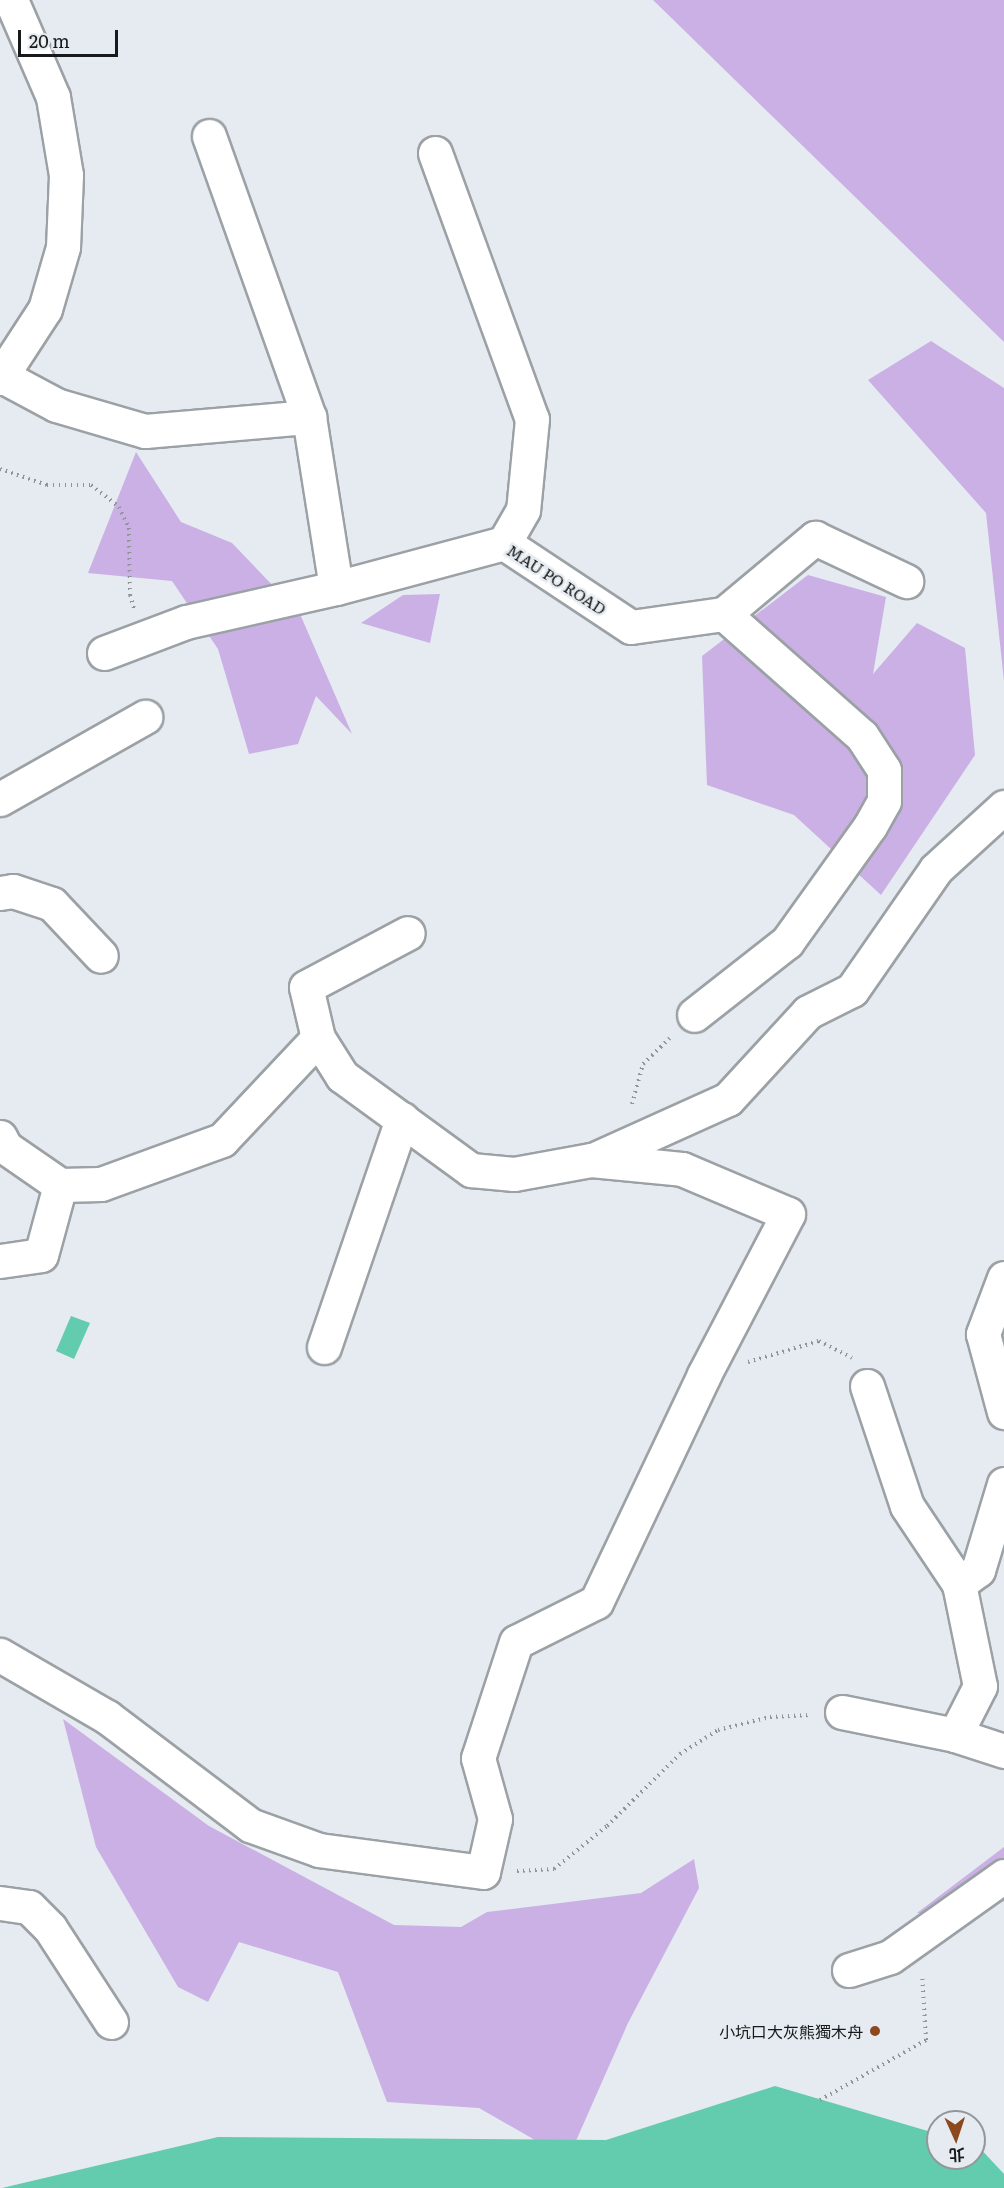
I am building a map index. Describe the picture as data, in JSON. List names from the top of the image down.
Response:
{
  "streets": {
    "street": ["MAU PO ROAD"]
  },
  "places": ["小坑口大灰熊獨木舟"],
  "scale_bar": "20 m",
  "north": "bottom"
}
